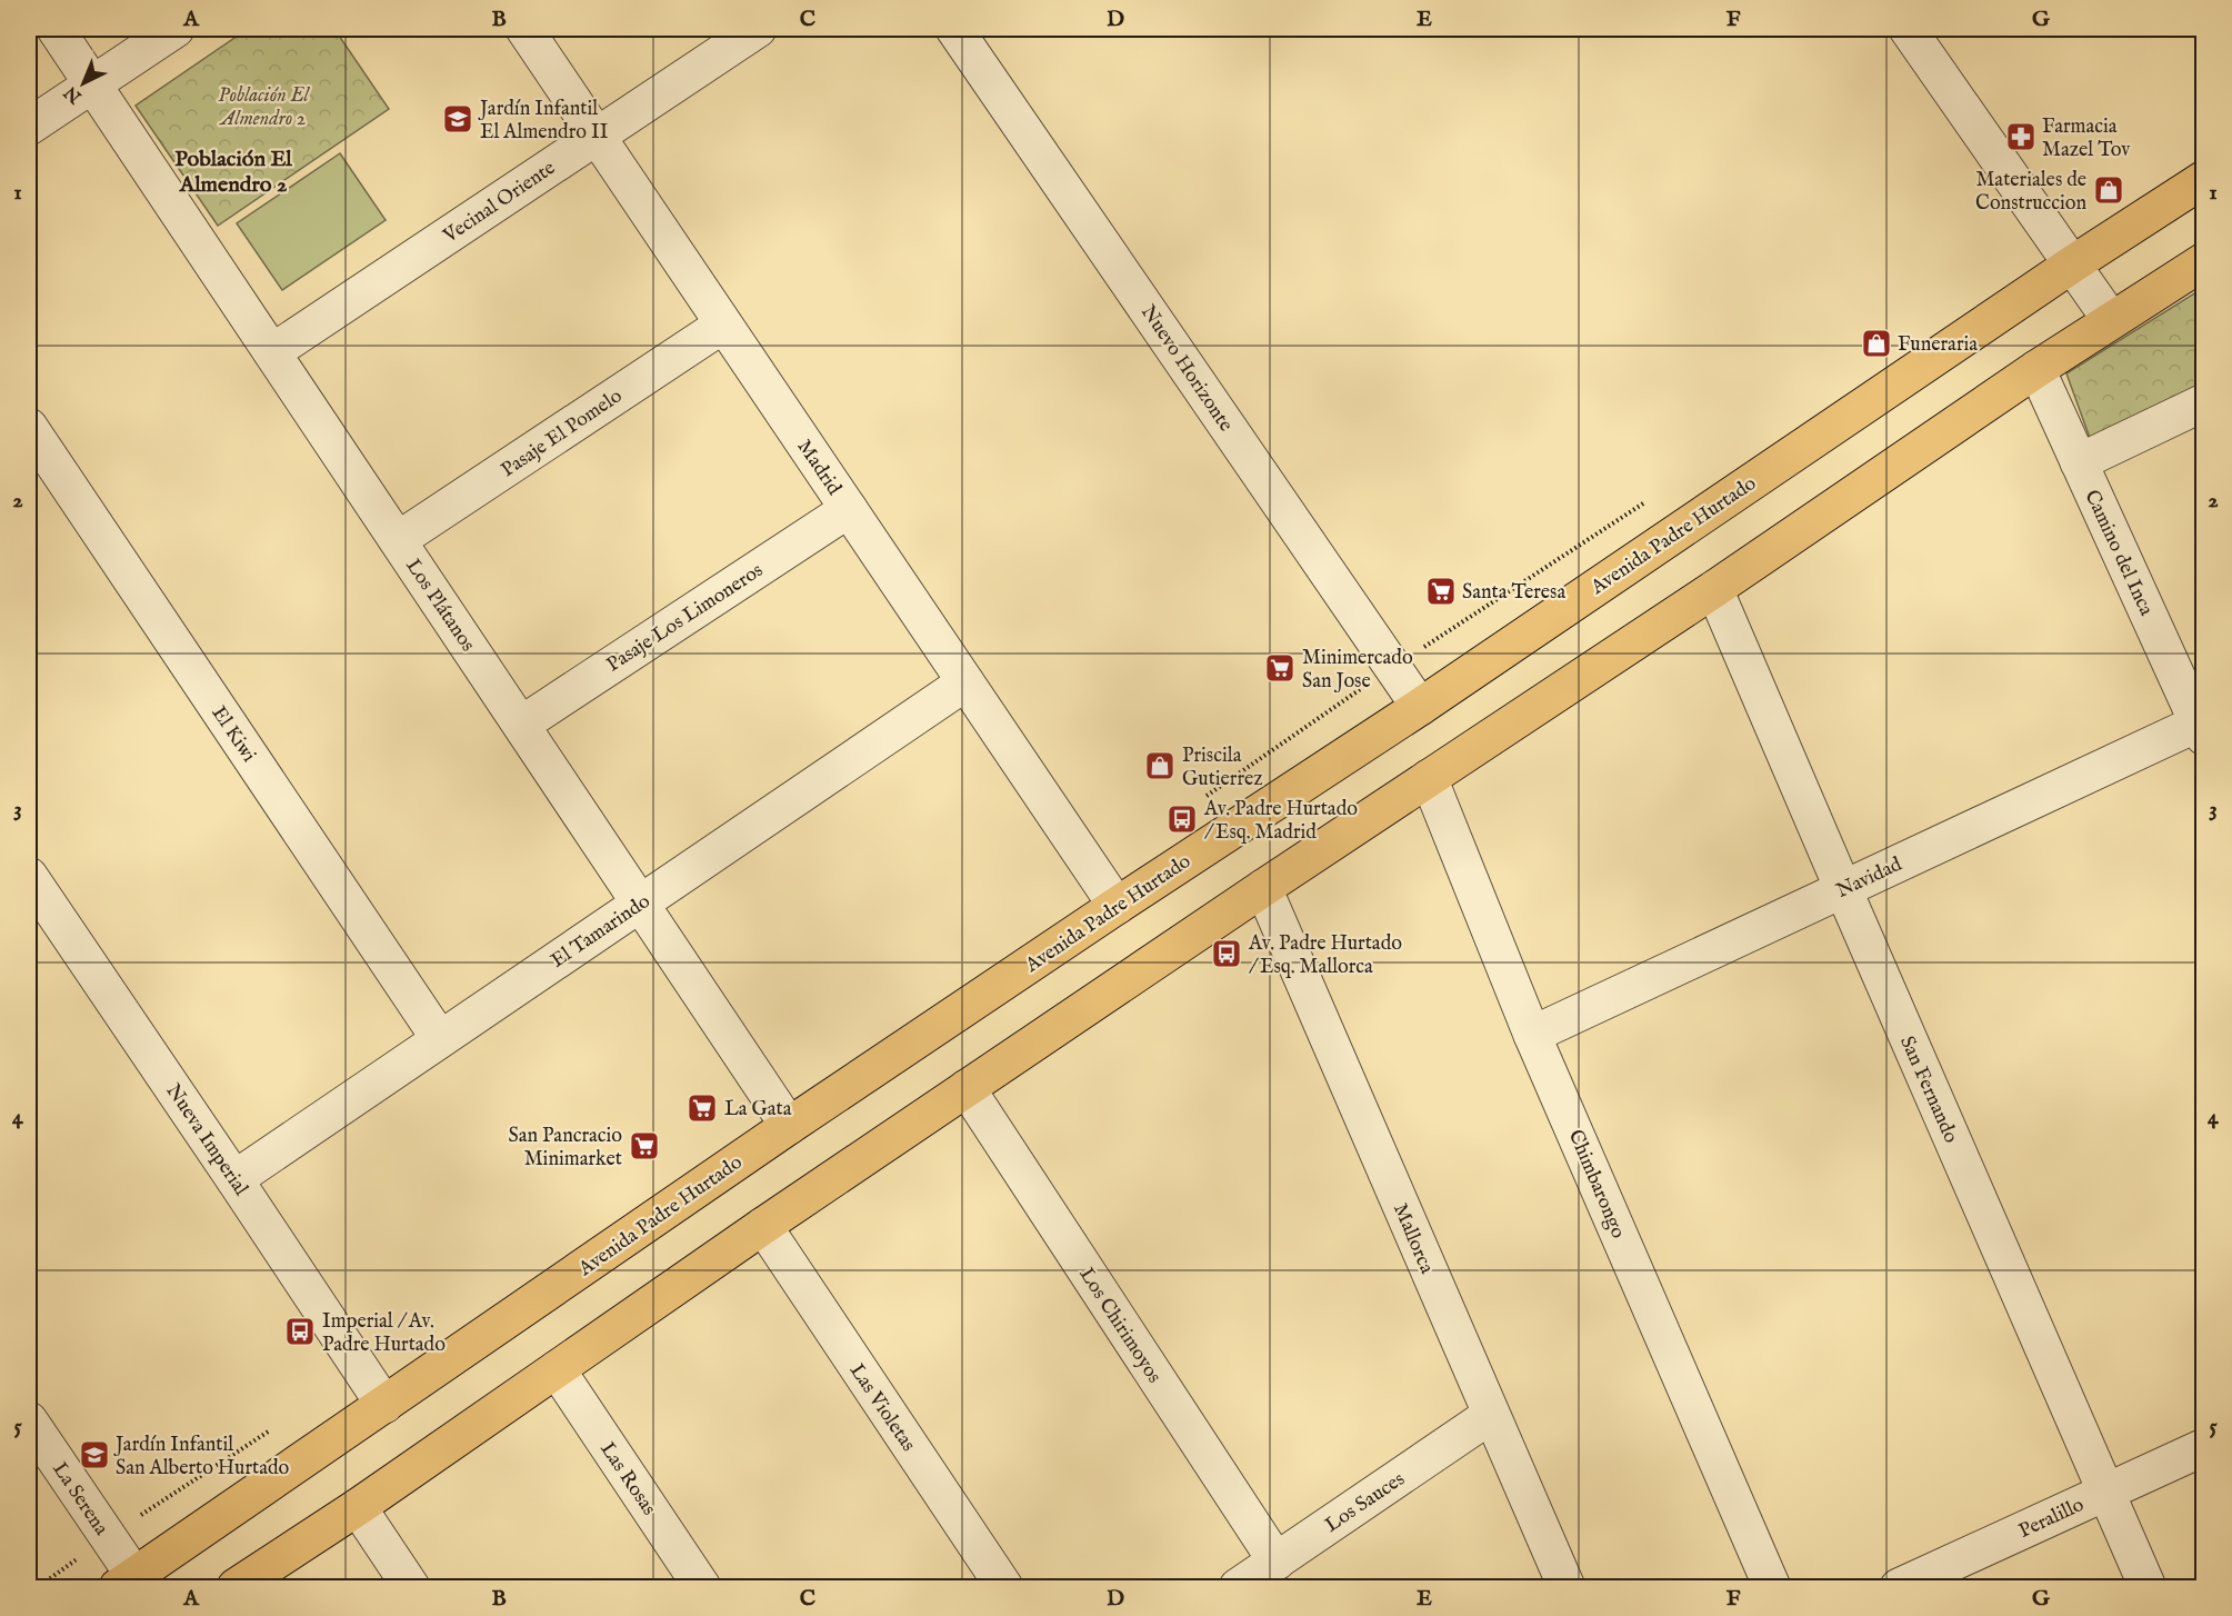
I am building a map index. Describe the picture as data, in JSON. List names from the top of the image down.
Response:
{
  "streets": {
    "main road": ["Avenida Padre Hurtado"],
    "street": [
      "Vecinal Oriente",
      "Nuevo Horizonte",
      "Pasaje El Pomelo",
      "Madrid",
      "Camino del Inca",
      "Los Plátanos",
      "Pasaje Los Limoneros",
      "El Kiwi",
      "Navidad",
      "El Tamarindo",
      "San Fernando",
      "Nueva Imperial",
      "Chimbarongo",
      "Mallorca",
      "Los Chirimoyos",
      "Las Violetas",
      "Las Rosas",
      "La Serena",
      "Los Sauces",
      "Peralillo"
    ]
  },
  "crossings": [
    ["Vecinal Oriente", "Madrid"],
    ["Vecinal Oriente", "Los Plátanos"],
    ["Nuevo Horizonte", "Avenida Padre Hurtado"],
    ["Pasaje El Pomelo", "Madrid"],
    ["Pasaje El Pomelo", "Los Plátanos"],
    ["Madrid", "Avenida Padre Hurtado"],
    ["Madrid", "Pasaje Los Limoneros"],
    ["Madrid", "El Tamarindo"],
    ["Avenida Padre Hurtado", "Los Plátanos"],
    ["Avenida Padre Hurtado", "Nueva Imperial"],
    ["Avenida Padre Hurtado", "La Serena"],
    ["Camino del Inca", "Navidad"],
    ["Los Plátanos", "Pasaje Los Limoneros"],
    ["Los Plátanos", "El Tamarindo"],
    ["El Kiwi", "El Tamarindo"],
    ["Navidad", "San Fernando"],
    ["Navidad", "Chimbarongo"],
    ["El Tamarindo", "Nueva Imperial"],
    ["San Fernando", "Peralillo"],
    ["Mallorca", "Los Sauces"],
    ["Los Chirimoyos", "Los Sauces"]
  ],
  "districts": ["Población El Almendro 2"],
  "parks": ["Población El Almendro 2"],
  "places": {
    "school or university": ["Jardín Infantil El Almendro II", "Jardín Infantil San Alberto Hurtado"],
    "pharmacy": ["Farmacia Mazel Tov"],
    "shop": ["Materiales de Construccion", "Funeraria", "Priscila Gutierrez"],
    "supermarket": [
      "Santa Teresa",
      "Minimercado San Jose",
      "La Gata",
      "San Pancracio Minimarket"
    ],
    "bus stop": ["Av. Padre Hurtado / Esq. Madrid", "Av. Padre Hurtado / Esq. Mallorca", "Imperial / Av. Padre Hurtado"]
  },
  "north": "bottom left",
  "grid": {
    "columns": [
      "A",
      "B",
      "C",
      "D",
      "E",
      "F",
      "G"
    ],
    "rows": [
      "1",
      "2",
      "3",
      "4",
      "5"
    ]
  }
}
